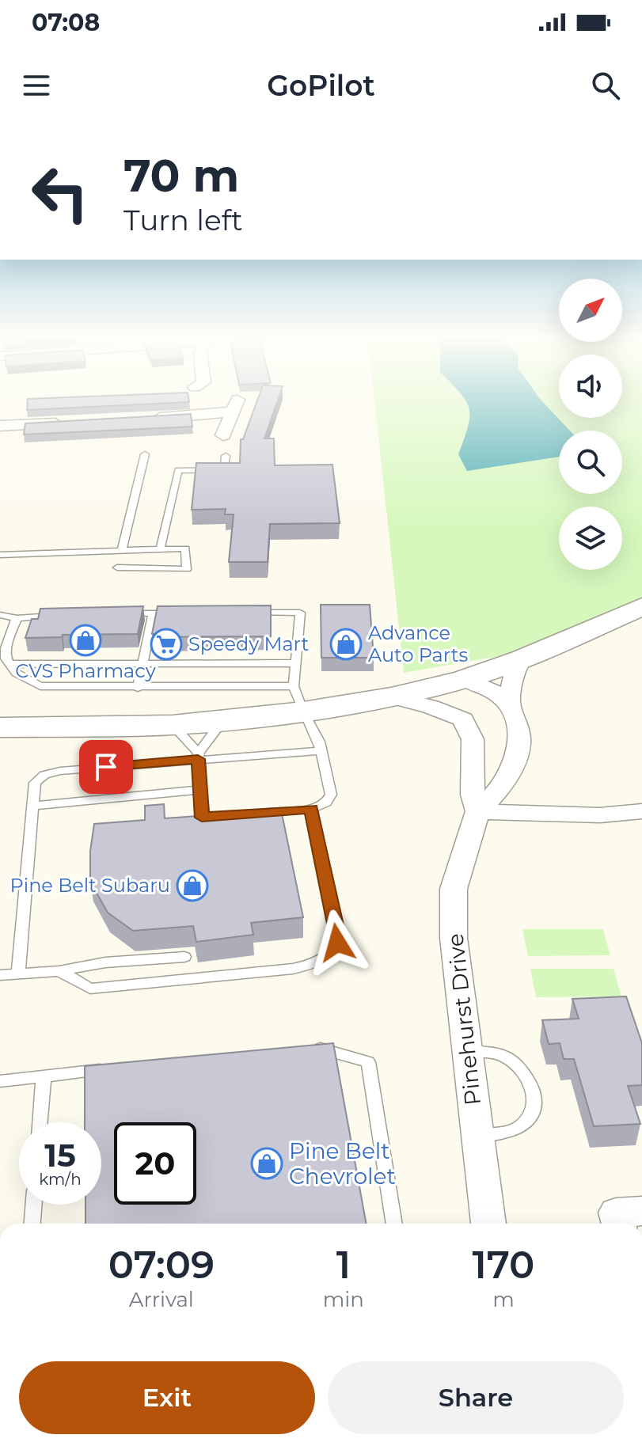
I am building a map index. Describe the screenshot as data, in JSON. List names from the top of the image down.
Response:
{
  "streets": {
    "street": ["Pinehurst Drive"]
  },
  "places": {
    "shop": [
      "CVS Pharmacy",
      "Advance Auto Parts",
      "Pine Belt Subaru",
      "Pine Belt Chevrolet"
    ],
    "supermarket": ["Speedy Mart"]
  },
  "north": "top right",
  "page": {
    "status": "07:08",
    "header": "GoPilot",
    "turn": ["70 m", "Turn left"],
    "speed": "15 km/h",
    "limit": "20",
    "eta": [
      "07:09",
      "Arrival",
      "1",
      "min",
      "170",
      "m"
    ],
    "buttons": ["Exit", "Share"]
  }
}
